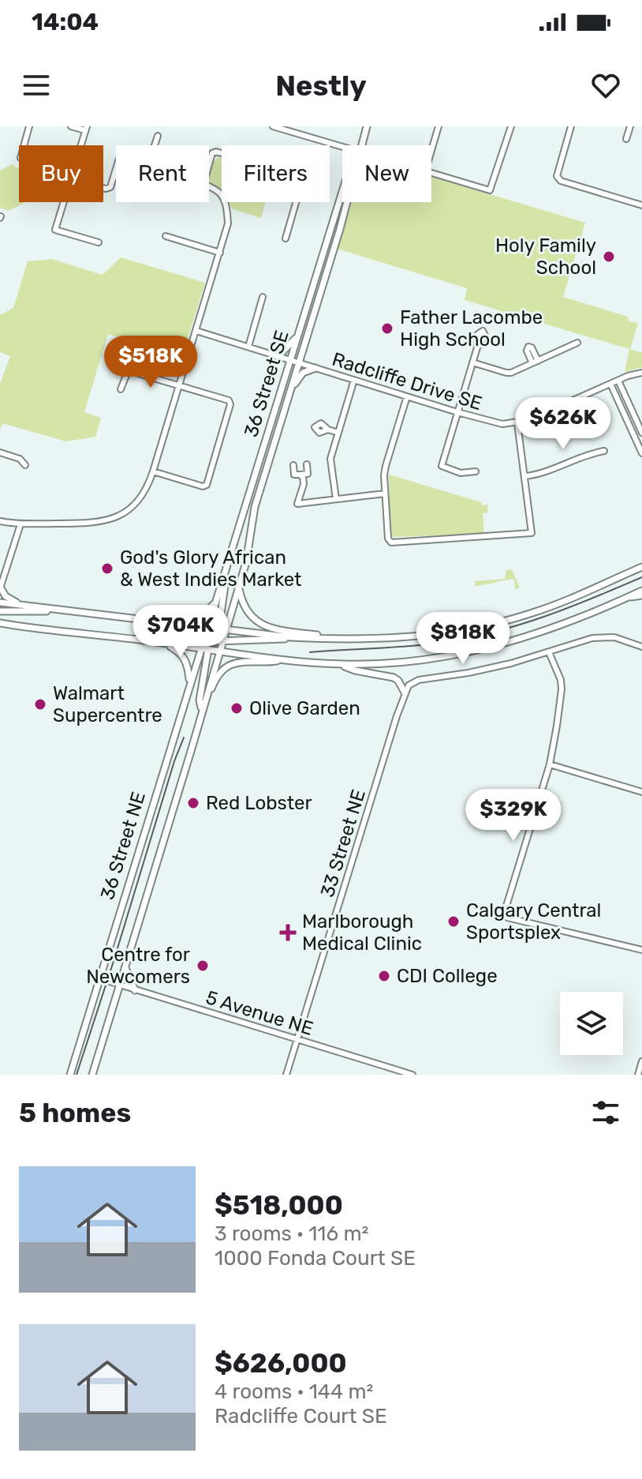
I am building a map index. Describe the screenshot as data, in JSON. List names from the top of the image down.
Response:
{
  "streets": {
    "main road": ["36 Street SE", "36 Street NE"],
    "street": ["Radcliffe Drive SE", "33 Street NE", "5 Avenue NE"]
  },
  "crossings": [
    ["Radcliffe Drive SE", "36 Street SE"],
    ["36 Street SE", "36 Street NE"],
    ["33 Street NE", "5 Avenue NE"],
    ["36 Street NE", "5 Avenue NE"]
  ],
  "places": {
    "other": [
      "Holy Family School",
      "Father Lacombe High School",
      "God's Glory African & West Indies Market",
      "Walmart Supercentre",
      "Olive Garden",
      "Red Lobster",
      "Calgary Central Sportsplex",
      "Centre for Newcomers",
      "CDI College"
    ],
    "health": ["Marlborough Medical Clinic"]
  },
  "page": {
    "status": "14:04",
    "header": "Nestly",
    "chip": [
      "Buy",
      "Rent",
      "Filters",
      "New"
    ],
    "price": [
      "$518K",
      "$626K",
      "$704K",
      "$818K",
      "$329K"
    ],
    "heading": "5 homes",
    "list": [
      {
        "name": "$518,000",
        "note": "3 rooms · 116 m² · 1000 Fonda Court SE"
      },
      {
        "name": "$626,000",
        "note": "4 rooms · 144 m² · Radcliffe Court SE"
      }
    ]
  }
}
